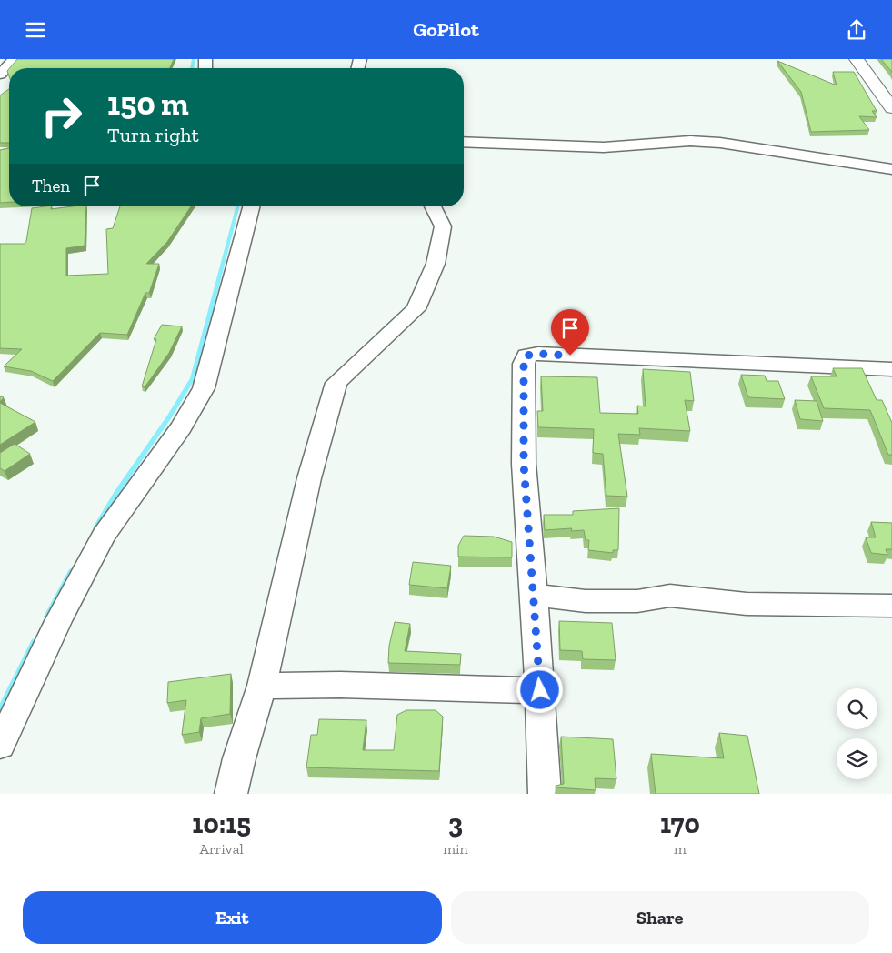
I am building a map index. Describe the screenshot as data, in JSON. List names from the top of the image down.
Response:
{
  "page": {
    "header": "GoPilot",
    "turn": ["150 m", "Turn right"],
    "then": "Then",
    "eta": [
      "10:15",
      "Arrival",
      "3",
      "min",
      "170",
      "m"
    ],
    "buttons": ["Exit", "Share"]
  }
}
